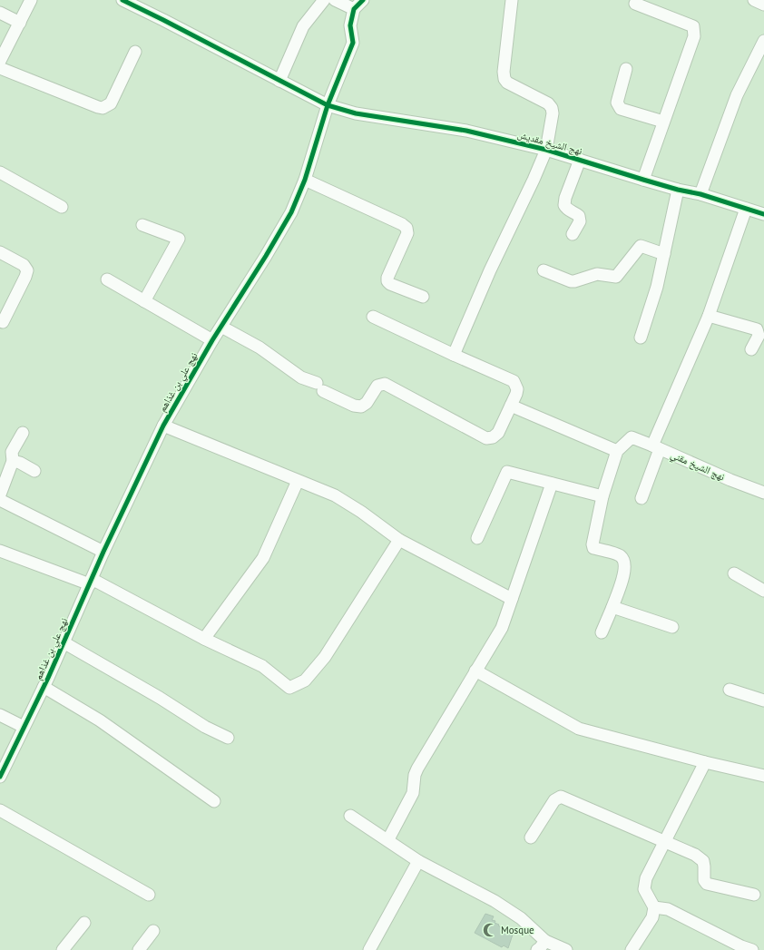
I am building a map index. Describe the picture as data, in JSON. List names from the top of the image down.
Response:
{
  "streets": {
    "street": ["نهج الشيخ مقديش", "نهج علي بن غذاهم", "نهج الشيخ مقني"]
  },
  "crossings": [
    ["نهج الشيخ مقديش", "نهج علي بن غذاهم"]
  ],
  "places": {
    "mosque": ["Mosque"]
  }
}
